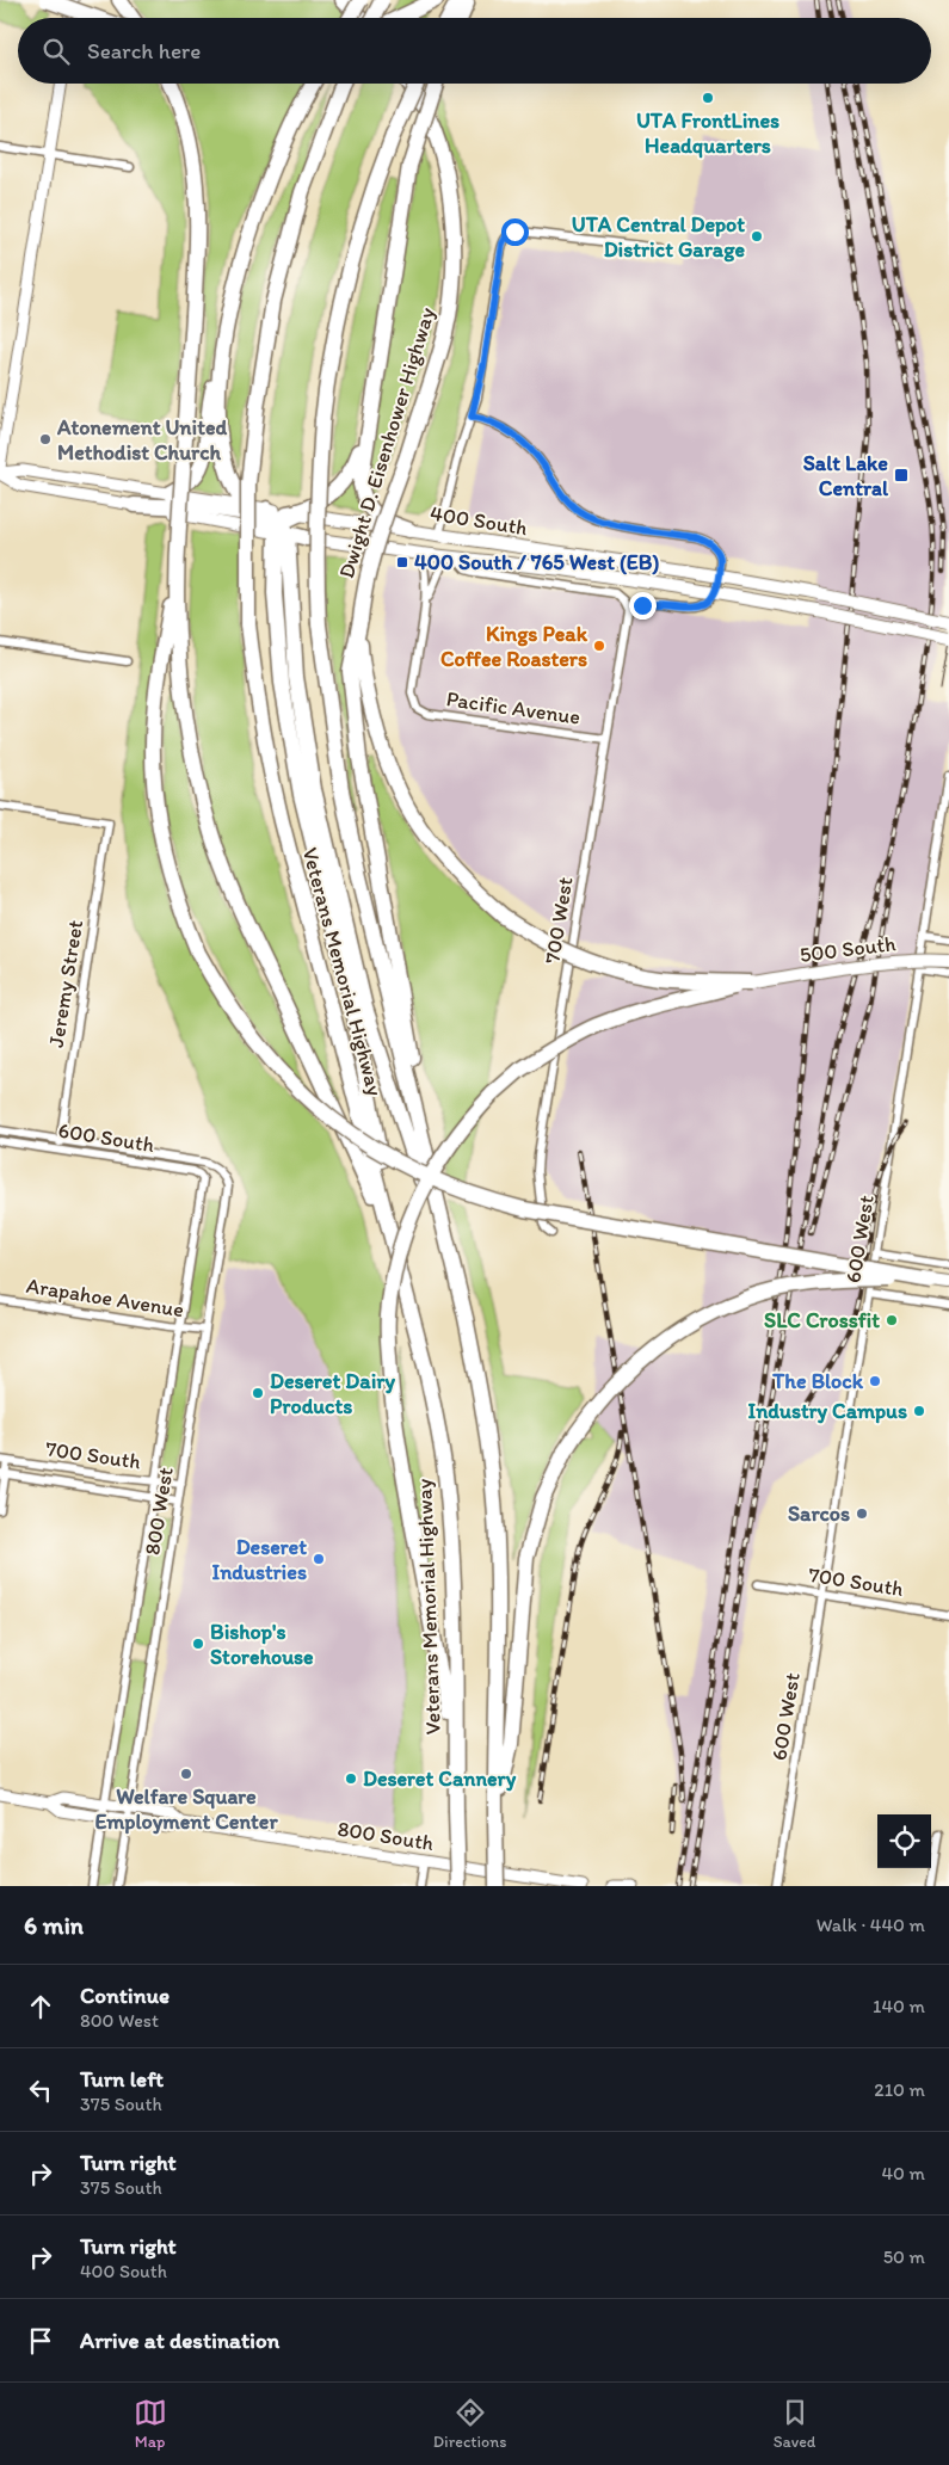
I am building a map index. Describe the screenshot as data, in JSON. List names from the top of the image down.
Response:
{
  "streets": {
    "highway": ["Dwight D. Eisenhower Highway", "Veterans Memorial Highway"],
    "main road": ["400 South", "500 South", "800 South"],
    "street": [
      "Pacific Avenue",
      "700 West",
      "Jeremy Street",
      "600 South",
      "600 West",
      "Arapahoe Avenue",
      "700 South",
      "800 West"
    ]
  },
  "crossings": [
    ["400 South", "700 West"],
    ["Pacific Avenue", "700 West"],
    ["500 South", "600 West"],
    ["Jeremy Street", "600 South"],
    ["600 South", "800 West"],
    ["600 West", "700 South"],
    ["Arapahoe Avenue", "800 West"],
    ["700 South", "800 West"],
    ["800 West", "800 South"]
  ],
  "places": {
    "other": [
      "UTA FrontLines Headquarters",
      "UTA Central Depot District Garage",
      "Atonement United Methodist Church",
      "Kings Peak Coffee Roasters",
      "SLC Crossfit",
      "The Block",
      "Deseret Dairy Products",
      "Industry Campus",
      "Sarcos",
      "Deseret Industries",
      "Bishop's Storehouse",
      "Welfare Square Employment Center",
      "Deseret Cannery"
    ],
    "transit": ["Salt Lake Central", "400 South / 765 West (EB)"]
  },
  "page": {
    "search": "Search here",
    "heading": ["6 min", "Walk · 440 m"],
    "list": [
      ["Continue", "800 West", "140 m"],
      ["Turn left", "375 South", "210 m"],
      ["Turn right", "375 South", "40 m"],
      ["Turn right", "400 South", "50 m"],
      "Arrive at destination"
    ],
    "nav": ["Map", "Directions", "Saved"]
  }
}
